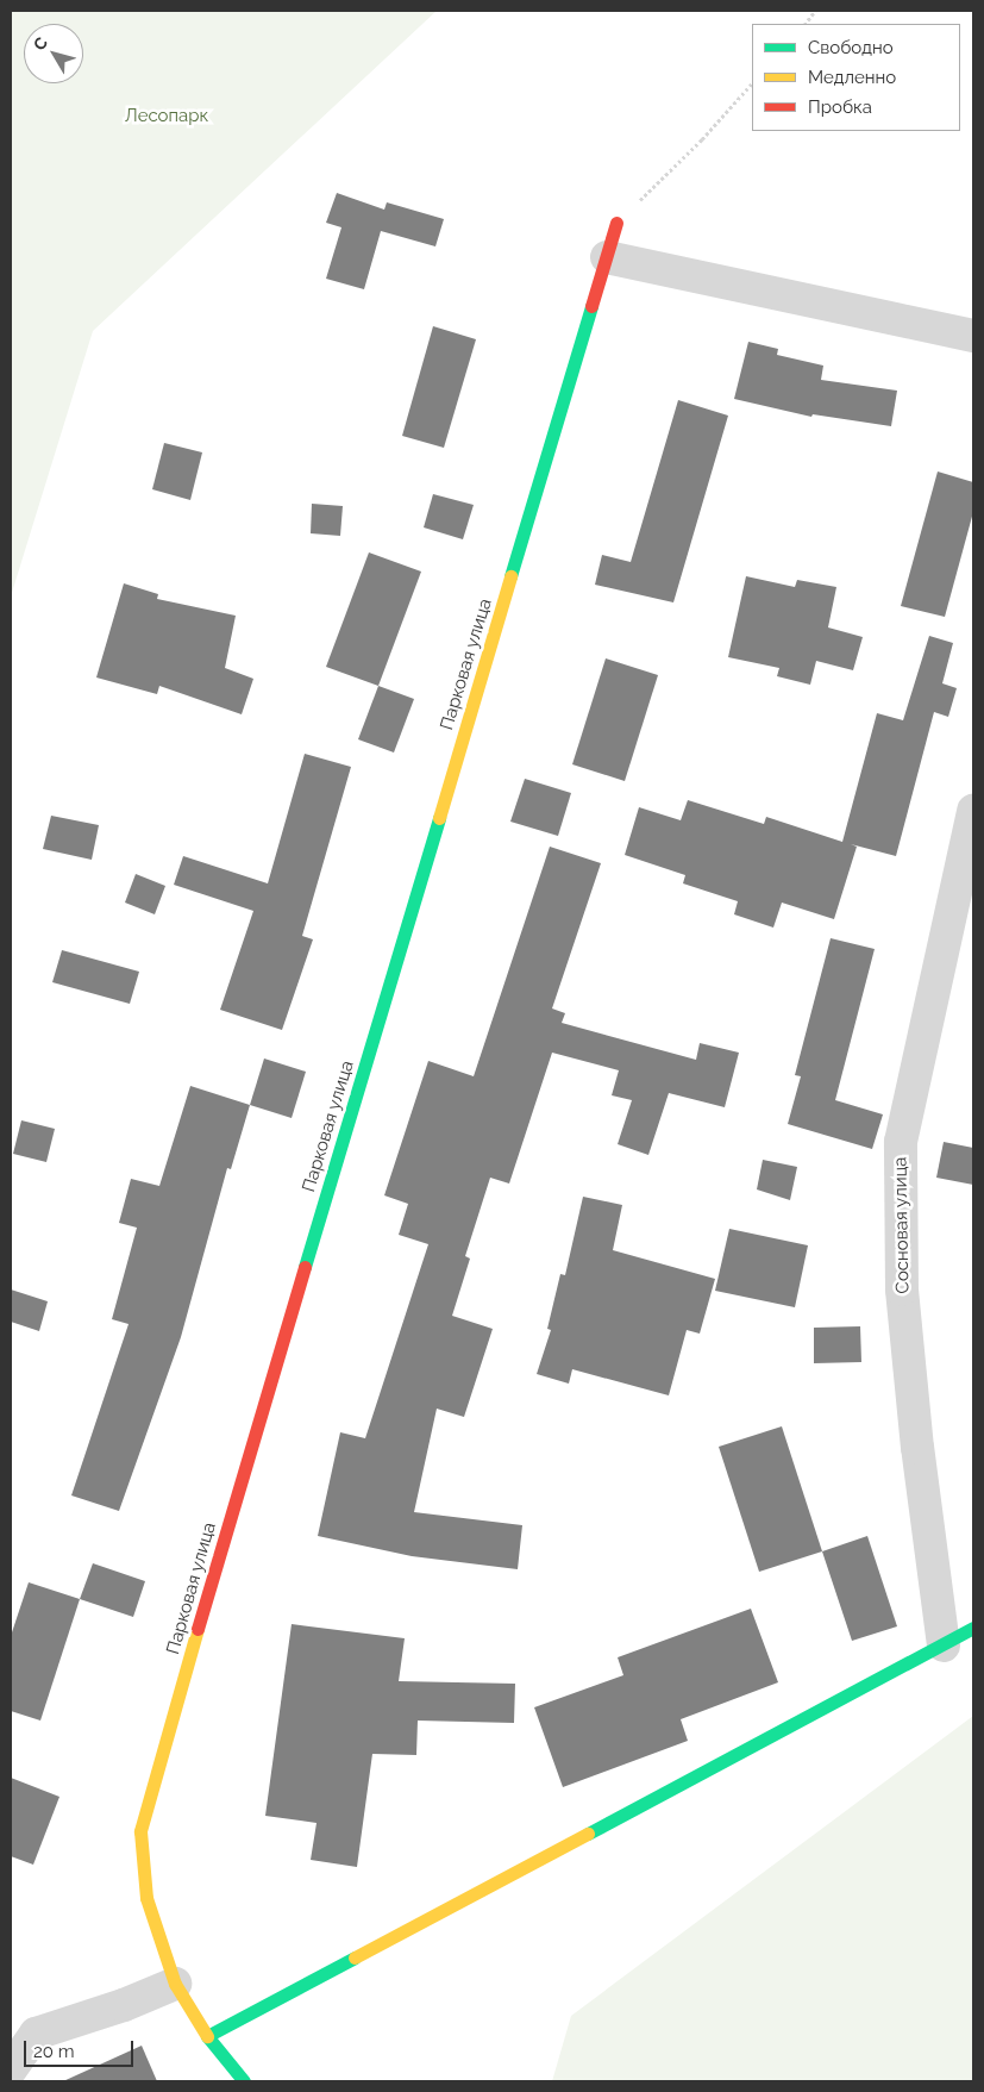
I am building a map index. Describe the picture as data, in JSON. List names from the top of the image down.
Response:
{
  "streets": {
    "street": ["Парковая улица", "Сосновая улица"]
  },
  "parks": ["Лесопарк"],
  "legend": ["Свободно", "Медленно", "Пробка"],
  "scale_bar": "20 m",
  "north": "top left"
}
